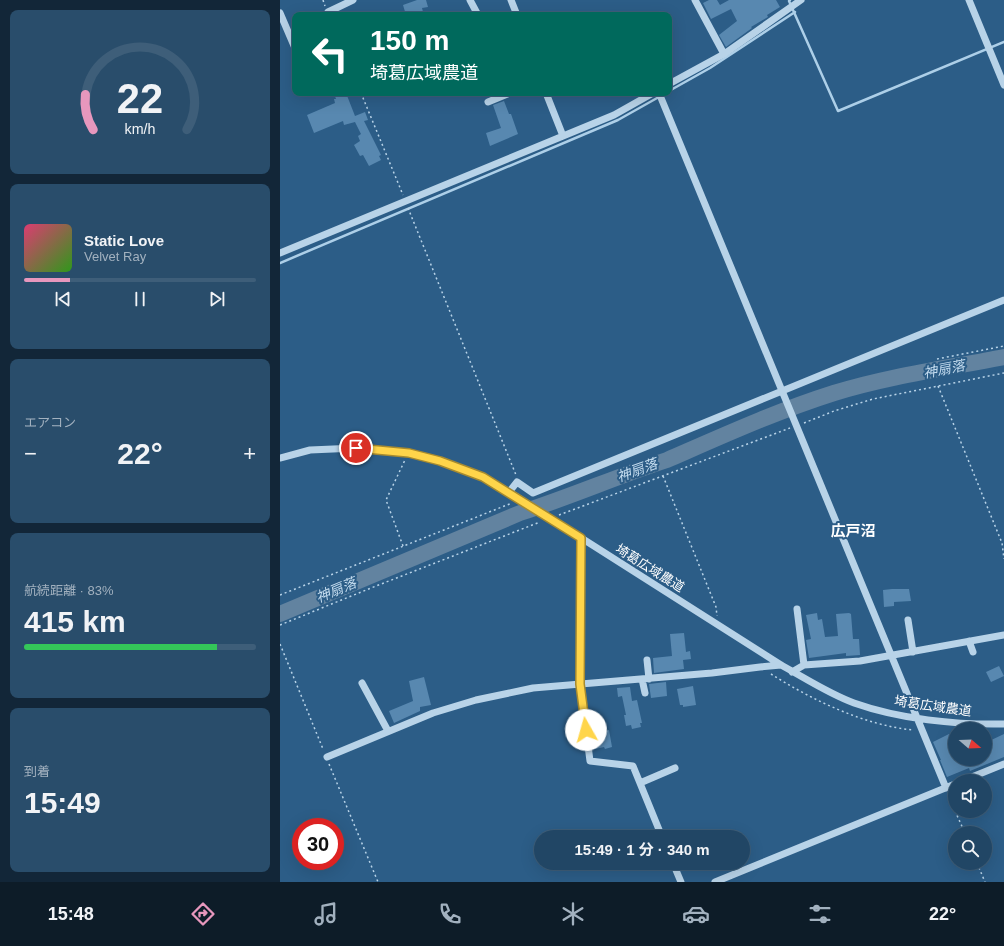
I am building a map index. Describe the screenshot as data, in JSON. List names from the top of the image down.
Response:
{
  "streets": {
    "street": ["埼葛広域農道"]
  },
  "districts": ["広戸沼"],
  "water": ["神扇落"],
  "north": "right",
  "page": {
    "turn": ["150 m", "埼葛広域農道"],
    "song": ["Static Love", "Velvet Ray"],
    "tile": [
      "エアコン",
      ["航続距離 · 83%", "415 km"],
      ["到着", "15:49"]
    ],
    "heat": ["−", "22°", "+"],
    "limit": "30",
    "trip": "15:49 · 1 分 · 340 m",
    "tabs": ["15:48", "22°"],
    "gauge": ["22", "km/h"]
  }
}
